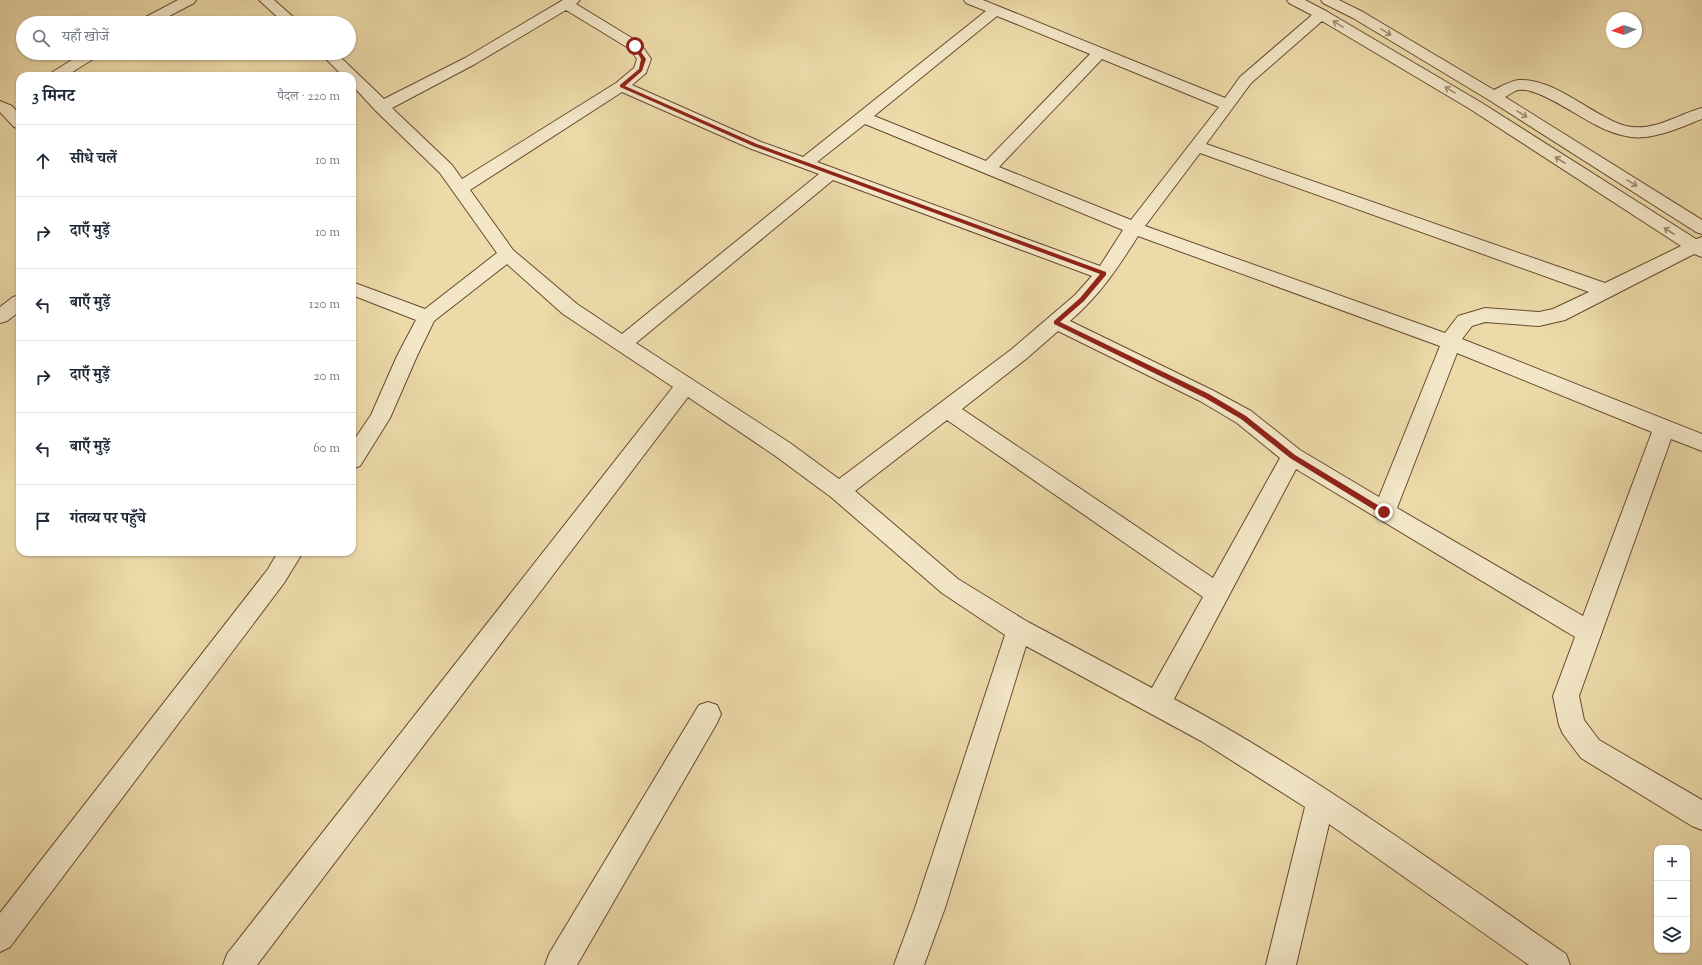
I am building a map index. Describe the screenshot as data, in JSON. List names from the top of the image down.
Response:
{
  "north": "left",
  "page": {
    "search": "यहाँ खोजें",
    "heading": ["3 मिनट", "पैदल · 220 m"],
    "list": [
      ["सीधे चलें", "10 m"],
      ["दाएँ मुड़ें", "10 m"],
      ["बाएँ मुड़ें", "120 m"],
      ["दाएँ मुड़ें", "20 m"],
      ["बाएँ मुड़ें", "60 m"],
      "गंतव्य पर पहुँचे"
    ],
    "map_buttons": ["+", "−"]
  }
}
